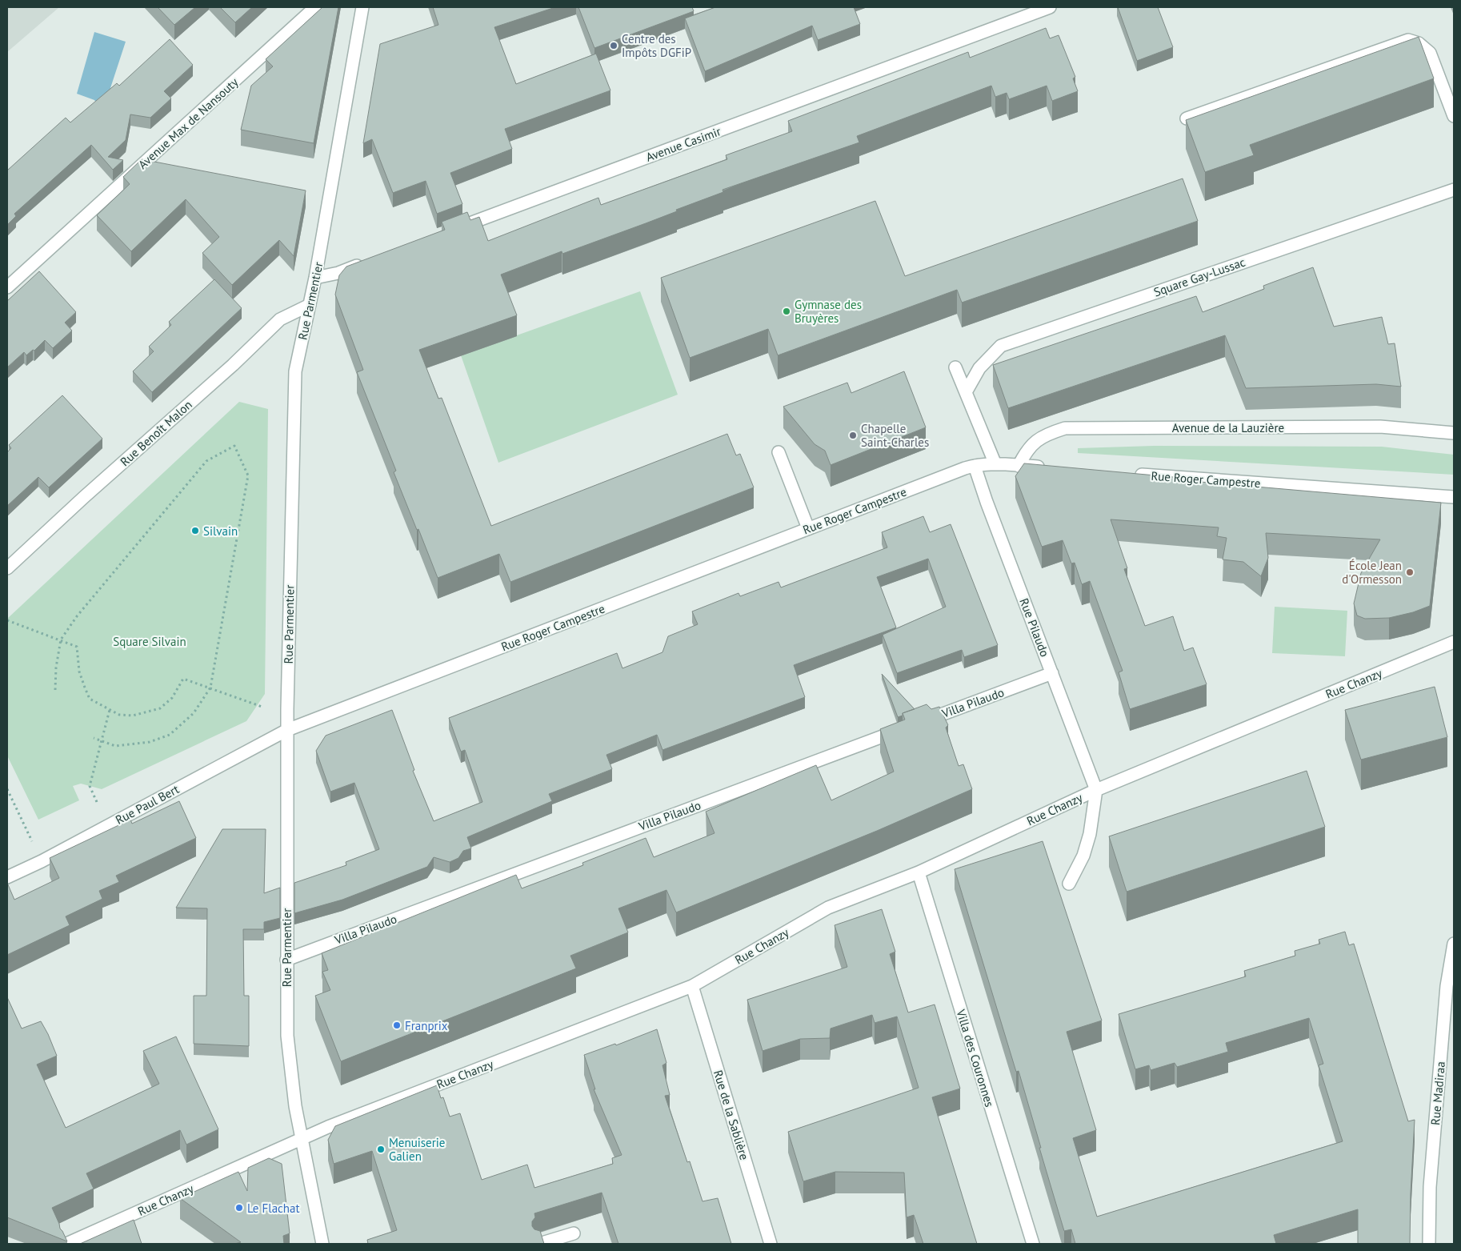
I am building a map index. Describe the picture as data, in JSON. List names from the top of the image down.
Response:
{
  "streets": {
    "street": [
      "Avenue Max de Nansouty",
      "Avenue Casimir",
      "Square Gay-Lussac",
      "Rue Parmentier",
      "Avenue de la Lauzière",
      "Rue Benoît Malon",
      "Rue Roger Campestre",
      "Rue Pilaudo",
      "Rue Chanzy",
      "Villa Pilaudo",
      "Rue Paul Bert",
      "Villa des Couronnes",
      "Rue Madiraa",
      "Rue de la Sablière"
    ]
  },
  "crossings": [
    ["Rue Parmentier", "Rue Benoît Malon"],
    ["Rue Parmentier", "Rue Roger Campestre"],
    ["Rue Parmentier", "Rue Chanzy"],
    ["Rue Parmentier", "Villa Pilaudo"],
    ["Rue Parmentier", "Rue Paul Bert"],
    ["Avenue de la Lauzière", "Rue Roger Campestre"],
    ["Rue Roger Campestre", "Rue Pilaudo"],
    ["Rue Roger Campestre", "Rue Paul Bert"],
    ["Rue Pilaudo", "Rue Chanzy"],
    ["Rue Pilaudo", "Villa Pilaudo"],
    ["Rue Chanzy", "Villa des Couronnes"],
    ["Rue Chanzy", "Rue de la Sablière"]
  ],
  "parks": ["Square Silvain"],
  "places": [
    "Centre des Impôts DGFiP",
    "Gymnase des Bruyères",
    "Chapelle Saint-Charles",
    "Silvain",
    "École Jean d'Ormesson",
    "Franprix",
    "Menuiserie Galien",
    "Le Flachat"
  ]
}
